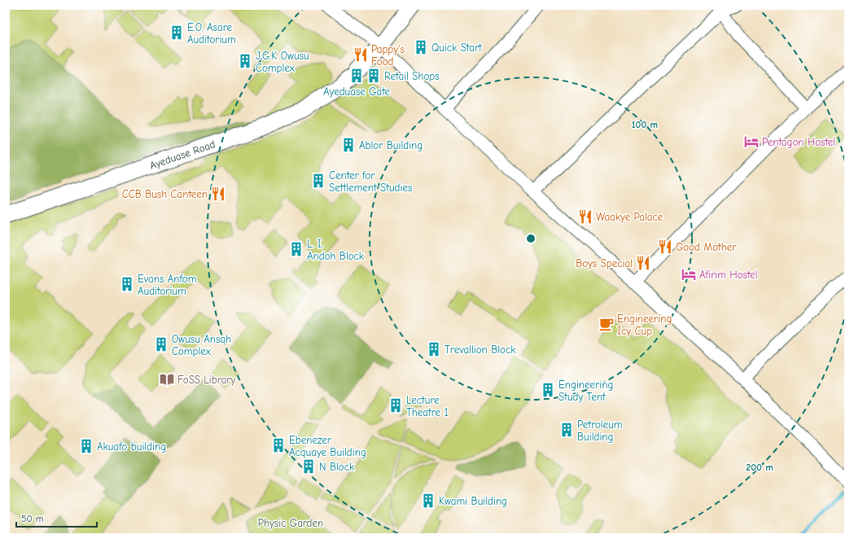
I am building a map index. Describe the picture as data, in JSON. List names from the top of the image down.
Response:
{
  "streets": {
    "street": ["Ayeduase Road"]
  },
  "parks": ["Physic Garden"],
  "places": {
    "building": [
      "E.O. Asare Auditorium",
      "Quick Start",
      "J.G.K Owusu Complex",
      "Ayeduase Gate",
      "Retail Shops",
      "Ablor Building",
      "Center for Settlement Studies",
      "L. I. Andoh Block",
      "Evans Anfom Auditorium",
      "Owusu Ansah Complex",
      "Trevallion Block",
      "Engineering Study Tent",
      "Lecture Theatre 1",
      "Petroleum Building",
      "Ebenezer Acquaye Building",
      "Akuafo building",
      "N Block",
      "Kwami Building"
    ],
    "restaurant": [
      "Pappy's Food",
      "CCB Bush Canteen",
      "Waakye Palace",
      "Good Mother",
      "Boys Special"
    ],
    "hotel": ["Pentagon Hostel", "Afirim Hostel"],
    "cafe": ["Engineering Icy Cup"],
    "library": ["FoSS Library"]
  },
  "scale_bar": "50 m",
  "rings": ["100 m", "200 m"]
}
